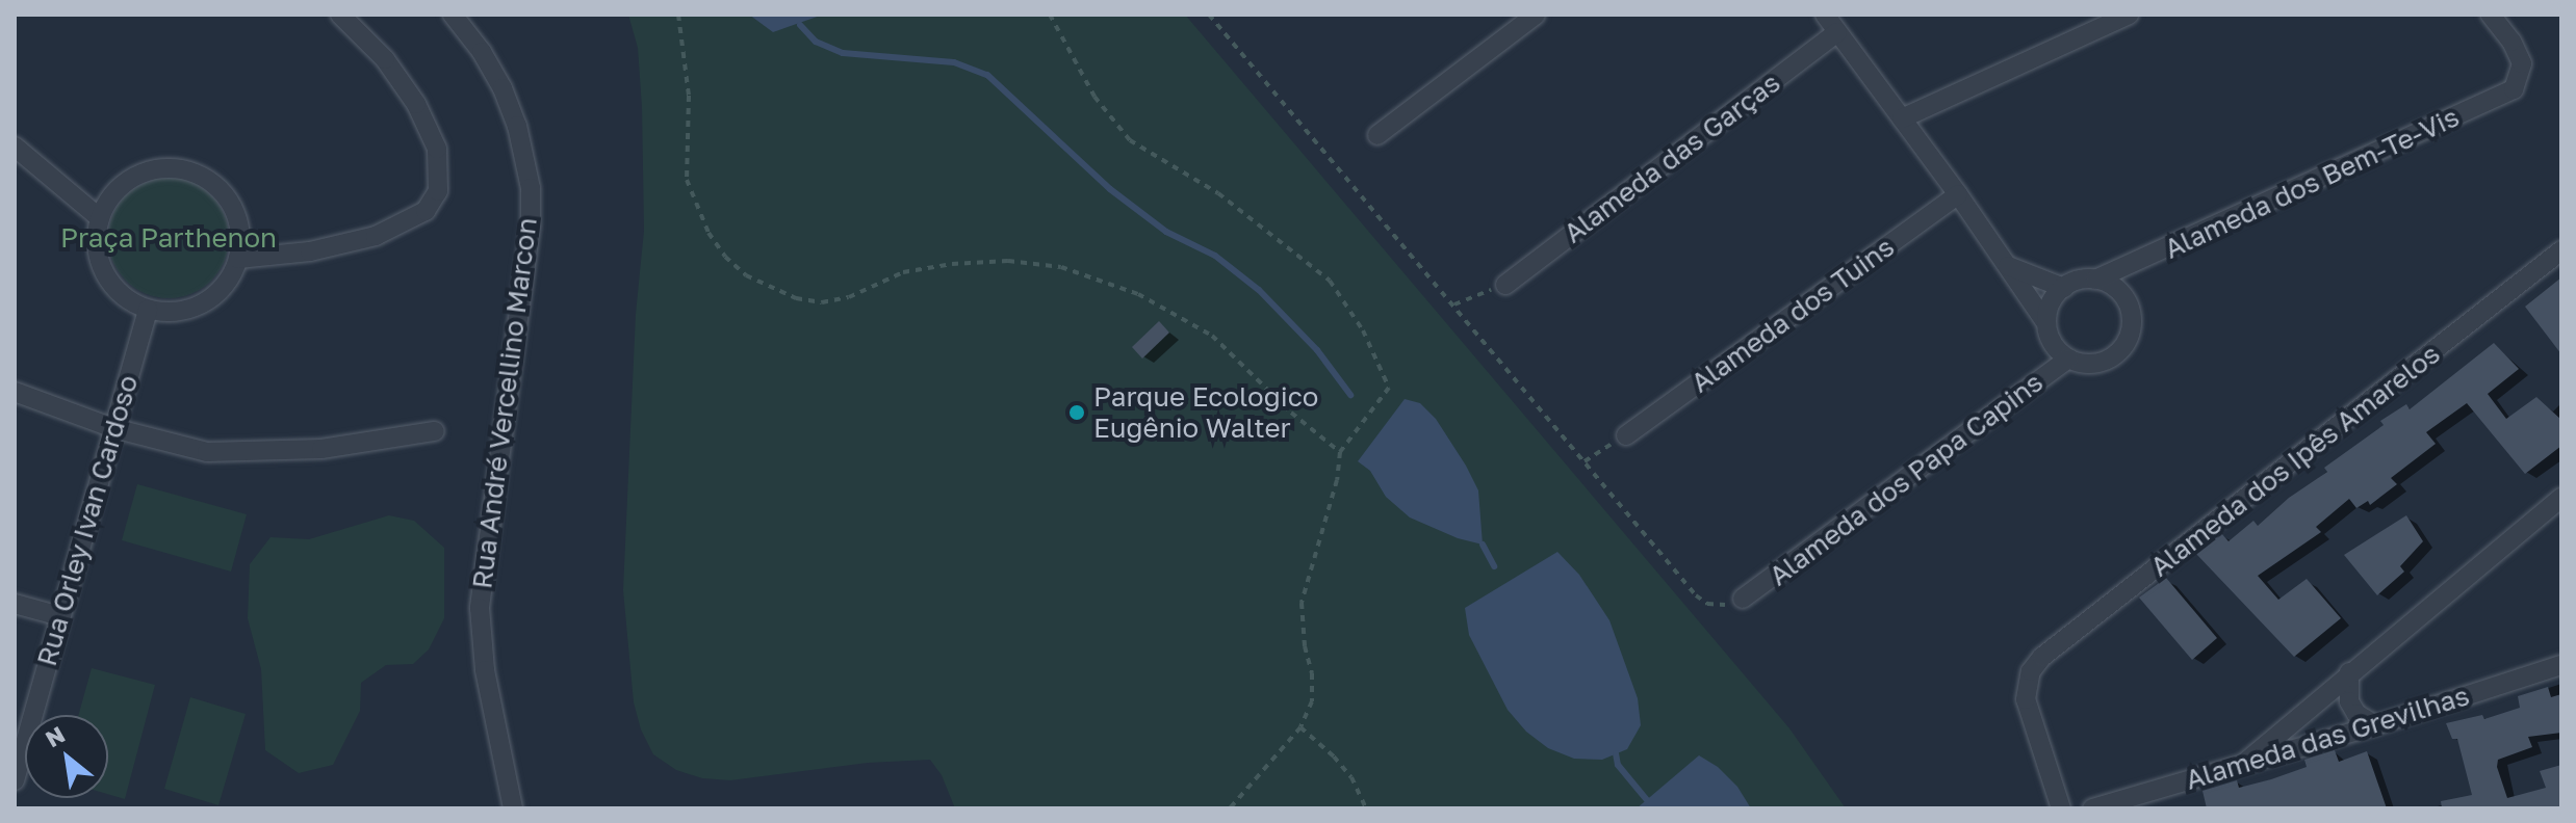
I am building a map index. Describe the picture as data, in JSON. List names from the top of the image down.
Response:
{
  "streets": {
    "street": [
      "Alameda das Garças",
      "Alameda dos Bem-Te-Vis",
      "Alameda dos Tuins",
      "Rua André Vercellino Marcon",
      "Alameda dos Ipês Amarelos",
      "Alameda dos Papa Capins",
      "Rua Orley Ivan Cardoso",
      "Alameda das Grevilhas"
    ]
  },
  "crossings": [
    ["Alameda dos Bem-Te-Vis", "Alameda dos Papa Capins"]
  ],
  "parks": ["Praça Parthenon"],
  "places": ["Parque Ecologico Eugênio Walter"],
  "north": "top left"
}
